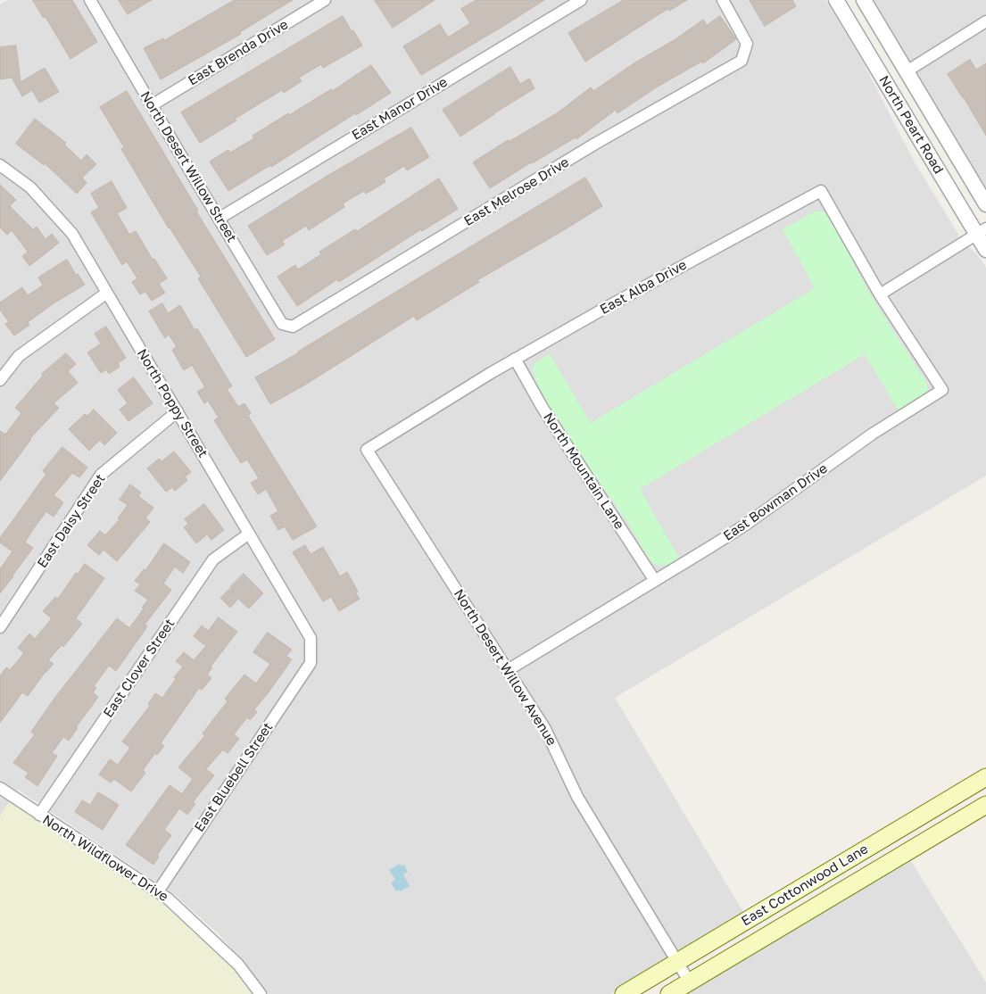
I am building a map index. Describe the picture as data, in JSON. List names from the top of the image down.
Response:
{
  "streets": {
    "main road": ["East Cottonwood Lane"],
    "street": [
      "East Brenda Drive",
      "East Manor Drive",
      "North Peart Road",
      "North Desert Willow Street",
      "East Melrose Drive",
      "East Alba Drive",
      "North Poppy Street",
      "North Mountain Lane",
      "East Bowman Drive",
      "East Daisy Street",
      "North Desert Willow Avenue",
      "East Clover Street",
      "East Bluebell Street",
      "North Wildflower Drive"
    ]
  },
  "crossings": [
    ["East Brenda Drive", "North Desert Willow Street"],
    ["East Manor Drive", "North Desert Willow Street"],
    ["North Desert Willow Street", "East Melrose Drive"],
    ["East Alba Drive", "North Mountain Lane"],
    ["East Alba Drive", "East Bowman Drive"],
    ["East Alba Drive", "North Desert Willow Avenue"],
    ["North Poppy Street", "East Daisy Street"],
    ["North Poppy Street", "East Clover Street"],
    ["North Poppy Street", "East Bluebell Street"],
    ["North Mountain Lane", "East Bowman Drive"],
    ["East Bowman Drive", "North Desert Willow Avenue"],
    ["North Desert Willow Avenue", "East Cottonwood Lane"],
    ["East Clover Street", "North Wildflower Drive"],
    ["East Bluebell Street", "North Wildflower Drive"]
  ]
}
